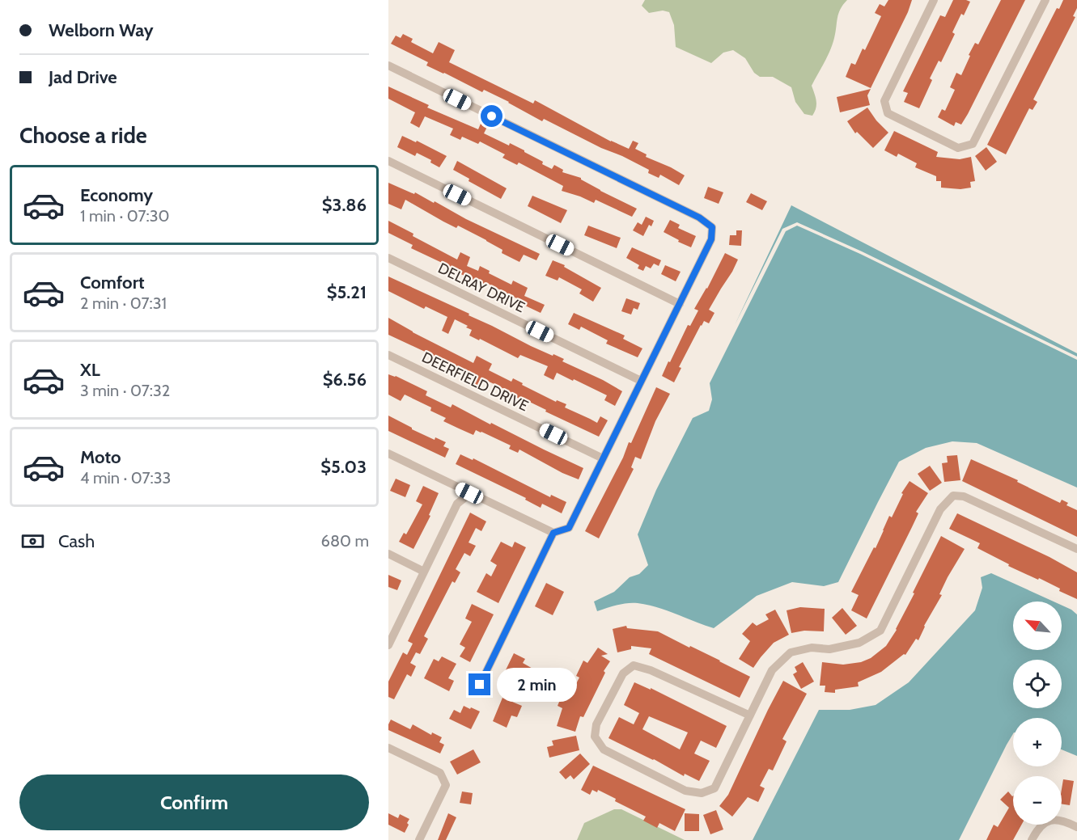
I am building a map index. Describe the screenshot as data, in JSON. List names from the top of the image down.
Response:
{
  "streets": {
    "street": ["DELRAY DRIVE", "DEERFIELD DRIVE"]
  },
  "north": "top left",
  "page": {
    "banner": ["Welborn Way", "Jad Drive"],
    "heading": "Choose a ride",
    "list": [
      {
        "name": "Economy",
        "note": "1 min · 07:30",
        "value": "$3.86"
      },
      {
        "name": "Comfort",
        "note": "2 min · 07:31",
        "value": "$5.21"
      },
      {
        "name": "XL",
        "note": "3 min · 07:32",
        "value": "$6.56"
      },
      {
        "name": "Moto",
        "note": "4 min · 07:33",
        "value": "$5.03"
      }
    ],
    "pay": ["Cash", "680 m"],
    "map_buttons": ["+", "−"],
    "bubble": "2 min",
    "buttons": "Confirm"
  }
}
